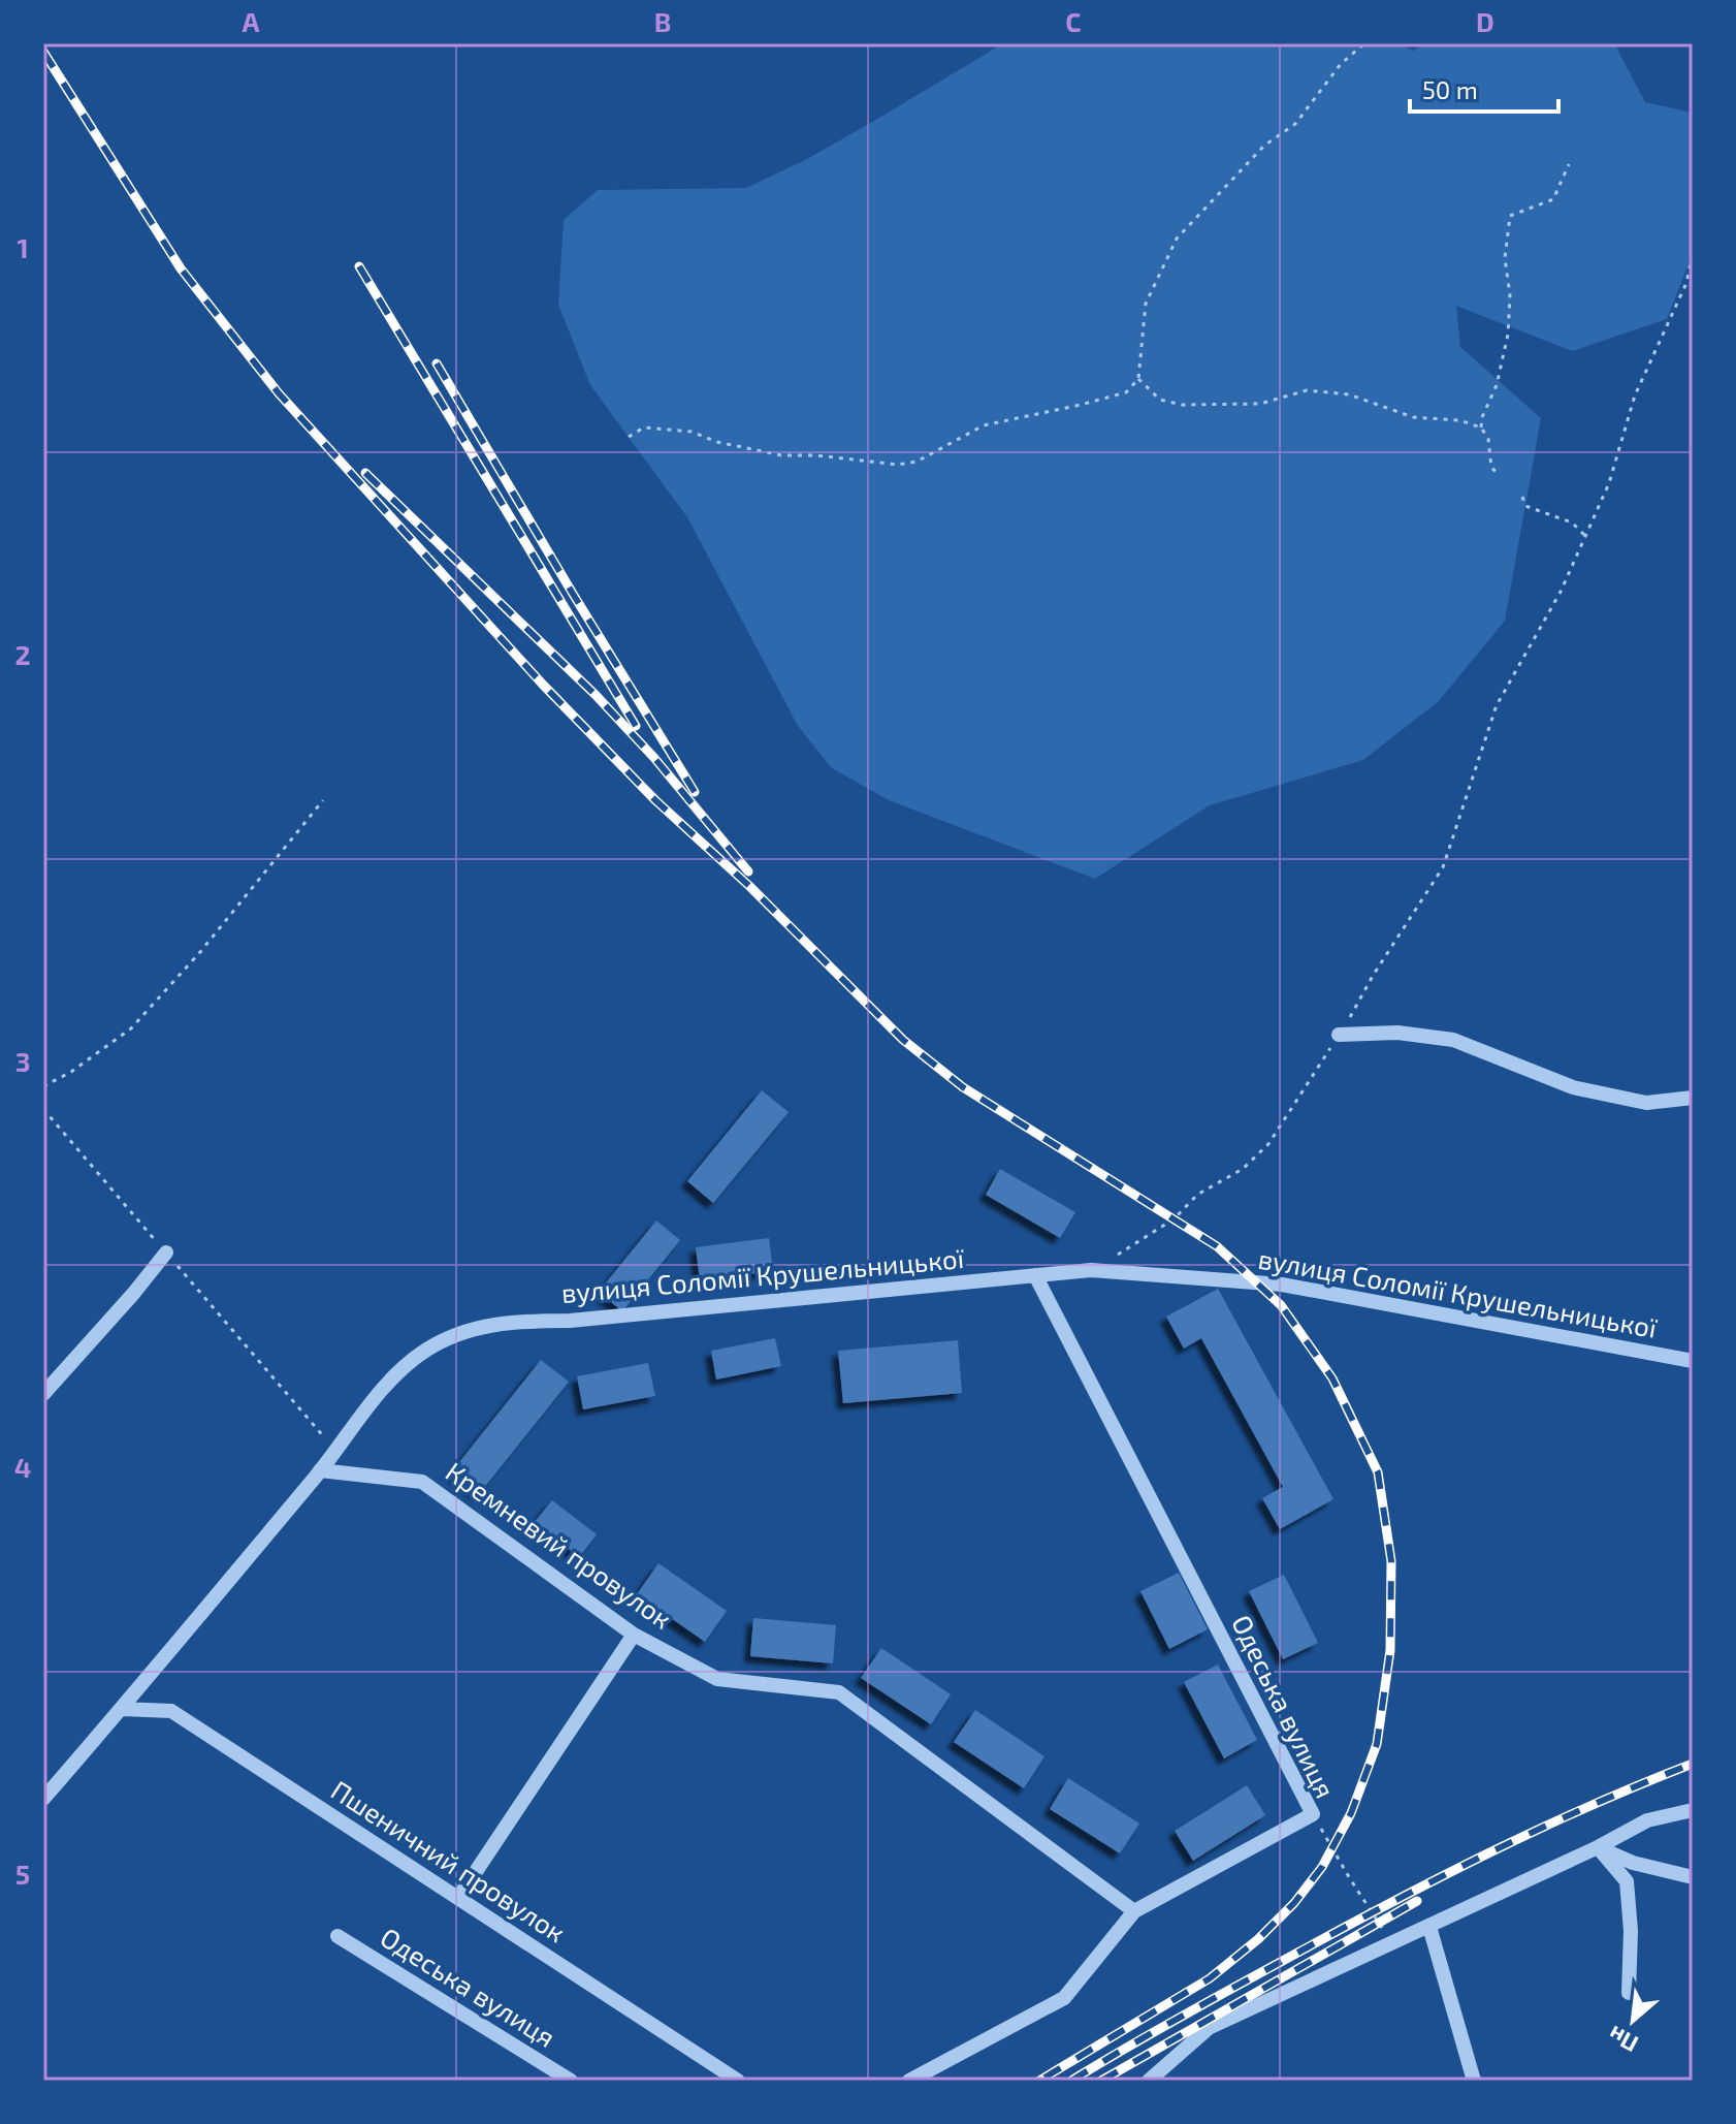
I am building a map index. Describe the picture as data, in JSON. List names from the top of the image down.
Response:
{
  "streets": {
    "street": [
      "вулиця Соломії Крушельницької",
      "Кремневий провулок",
      "Одеська вулиця",
      "Пшеничний провулок"
    ]
  },
  "crossings": [
    ["вулиця Соломії Крушельницької", "Кремневий провулок"],
    ["вулиця Соломії Крушельницької", "Одеська вулиця"],
    ["вулиця Соломії Крушельницької", "Пшеничний провулок"],
    ["Кремневий провулок", "Одеська вулиця"]
  ],
  "scale_bar": "50 m",
  "north": "bottom left",
  "grid": {
    "columns": [
      "A",
      "B",
      "C",
      "D"
    ],
    "rows": [
      "1",
      "2",
      "3",
      "4",
      "5"
    ]
  }
}
